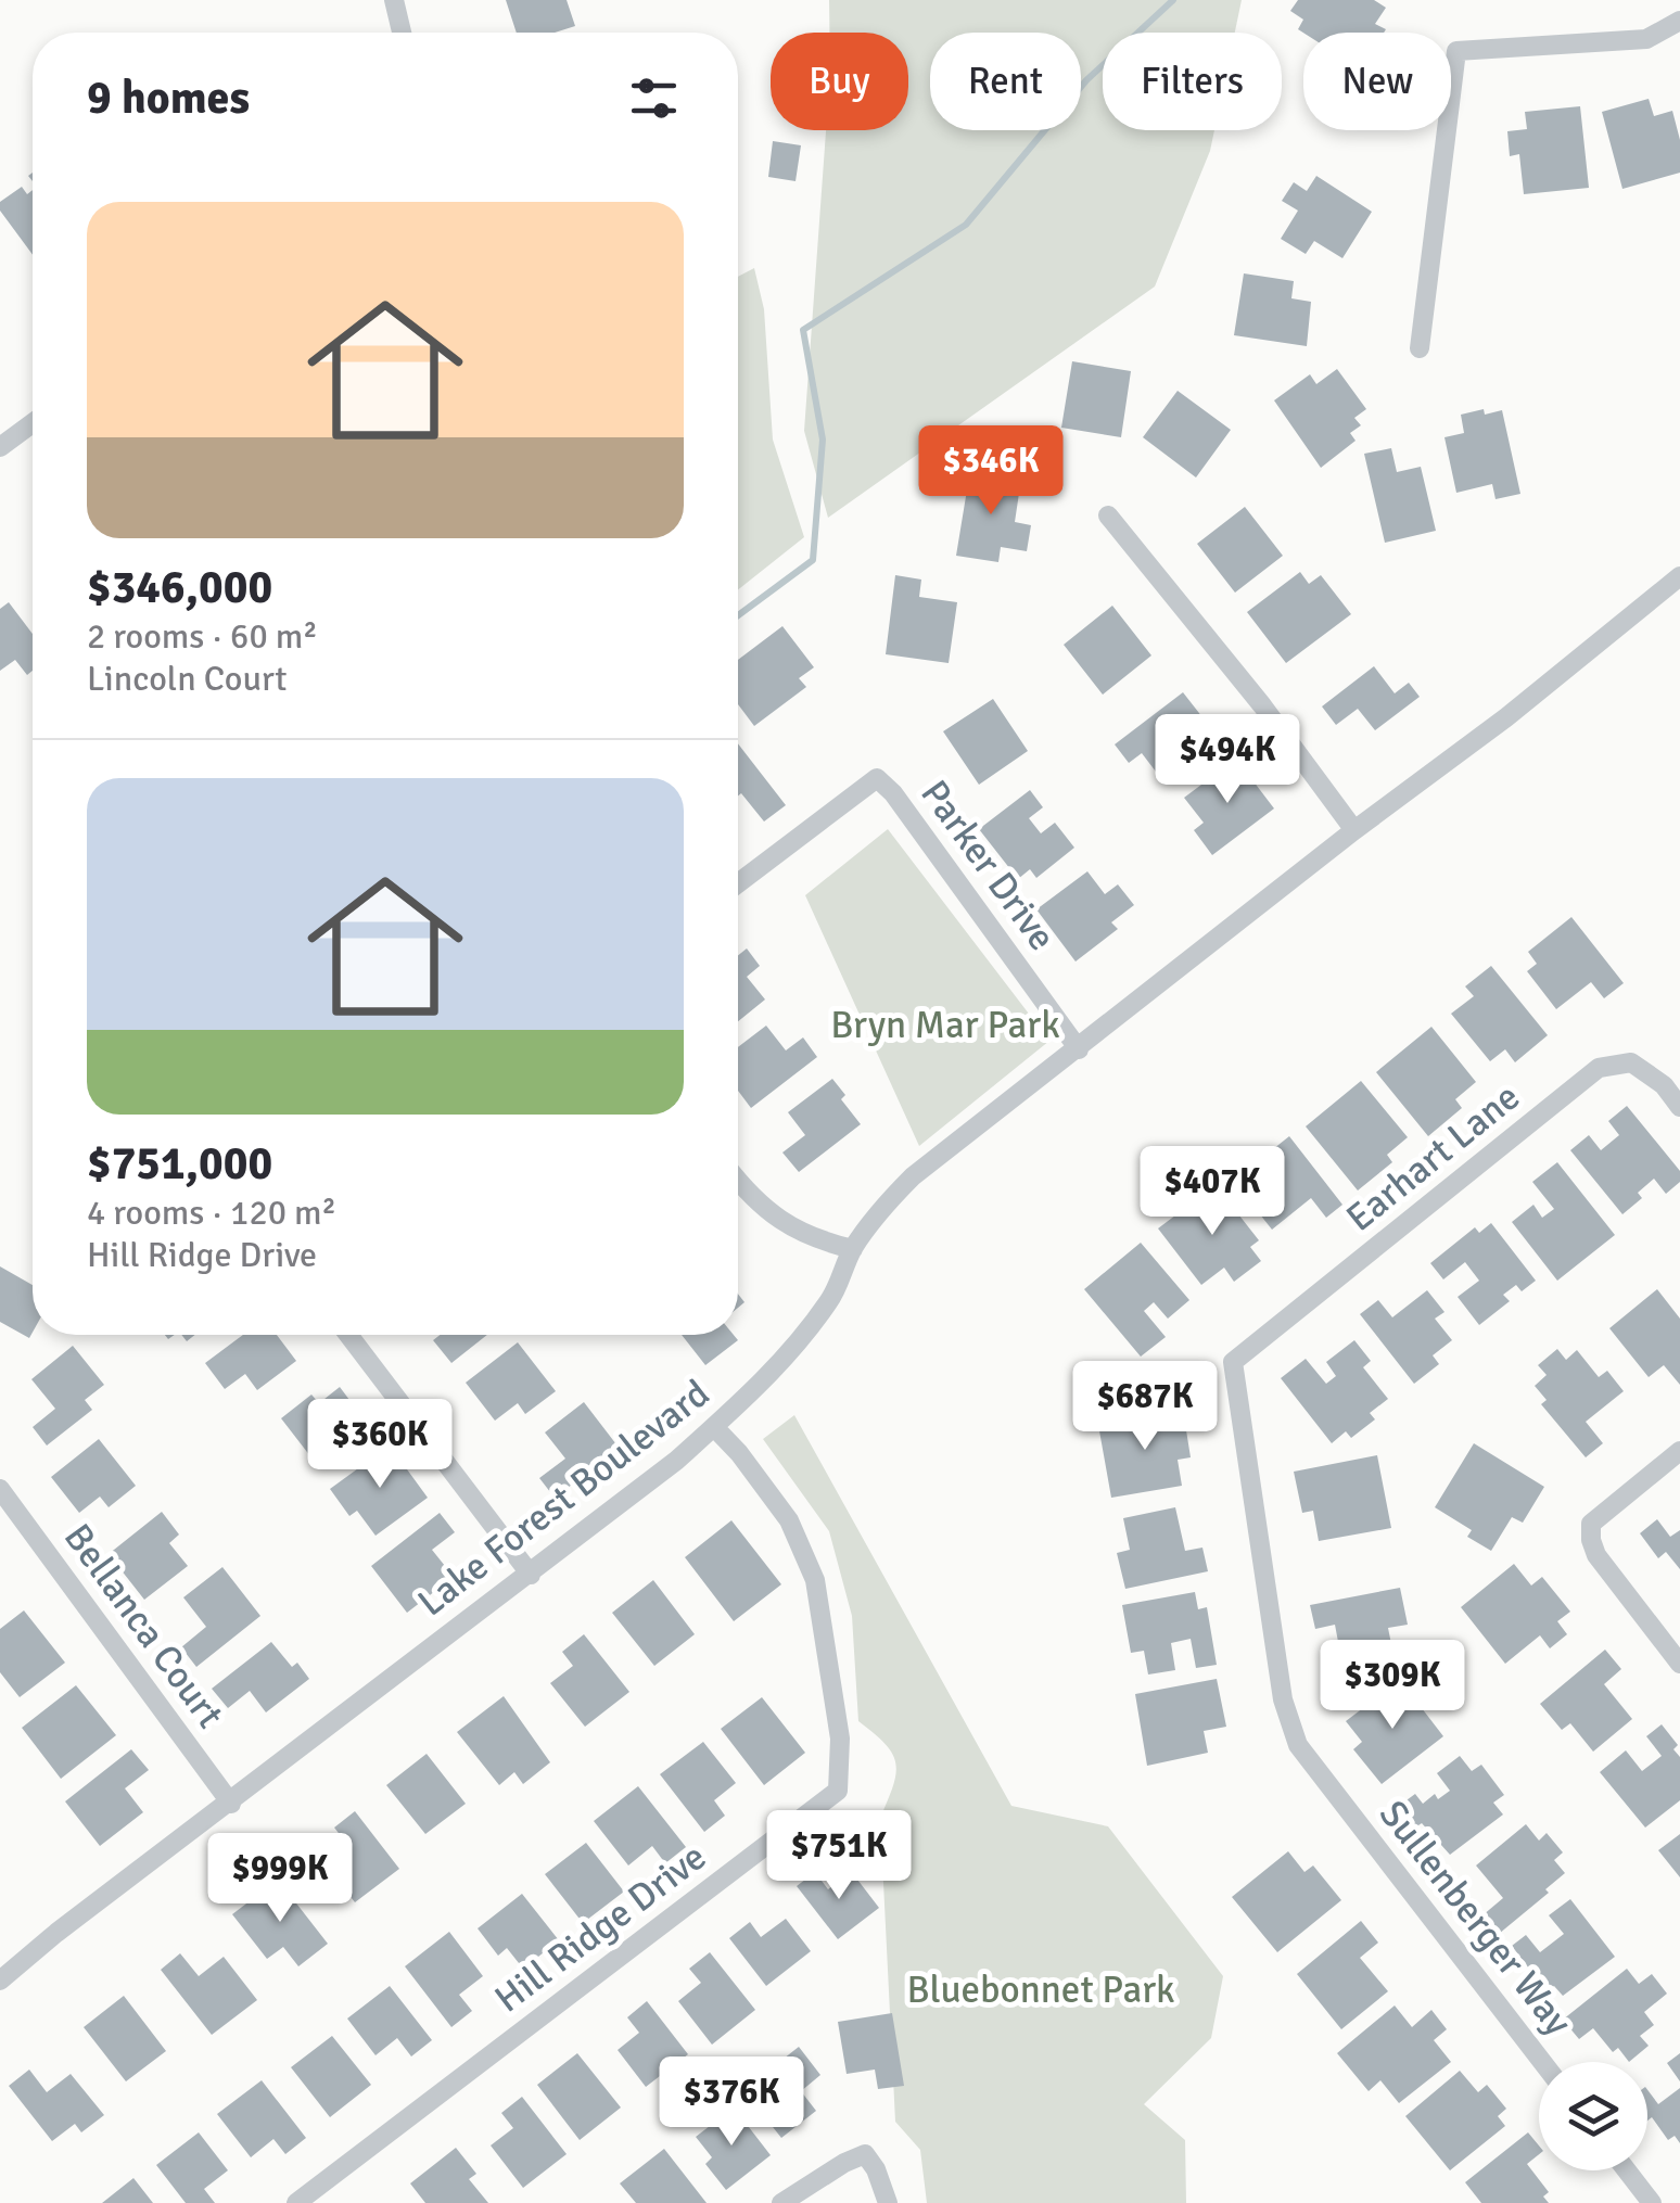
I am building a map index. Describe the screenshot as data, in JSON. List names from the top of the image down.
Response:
{
  "streets": {
    "street": [
      "Parker Drive",
      "Earhart Lane",
      "Lake Forest Boulevard",
      "Bellanca Court",
      "Sullenberger Way",
      "Hill Ridge Drive"
    ]
  },
  "crossings": [
    ["Parker Drive", "Lake Forest Boulevard"],
    ["Earhart Lane", "Sullenberger Way"],
    ["Lake Forest Boulevard", "Bellanca Court"],
    ["Lake Forest Boulevard", "Hill Ridge Drive"]
  ],
  "parks": ["Bryn Mar Park", "Bluebonnet Park"],
  "page": {
    "chip": [
      "Buy",
      "Rent",
      "Filters",
      "New"
    ],
    "heading": "9 homes",
    "list": [
      {
        "name": "$346,000",
        "note": "2 rooms · 60 m² · Lincoln Court"
      },
      {
        "name": "$751,000",
        "note": "4 rooms · 120 m² · Hill Ridge Drive"
      }
    ],
    "price": [
      "$346K",
      "$494K",
      "$407K",
      "$687K",
      "$360K",
      "$309K",
      "$751K",
      "$999K",
      "$376K"
    ]
  }
}
